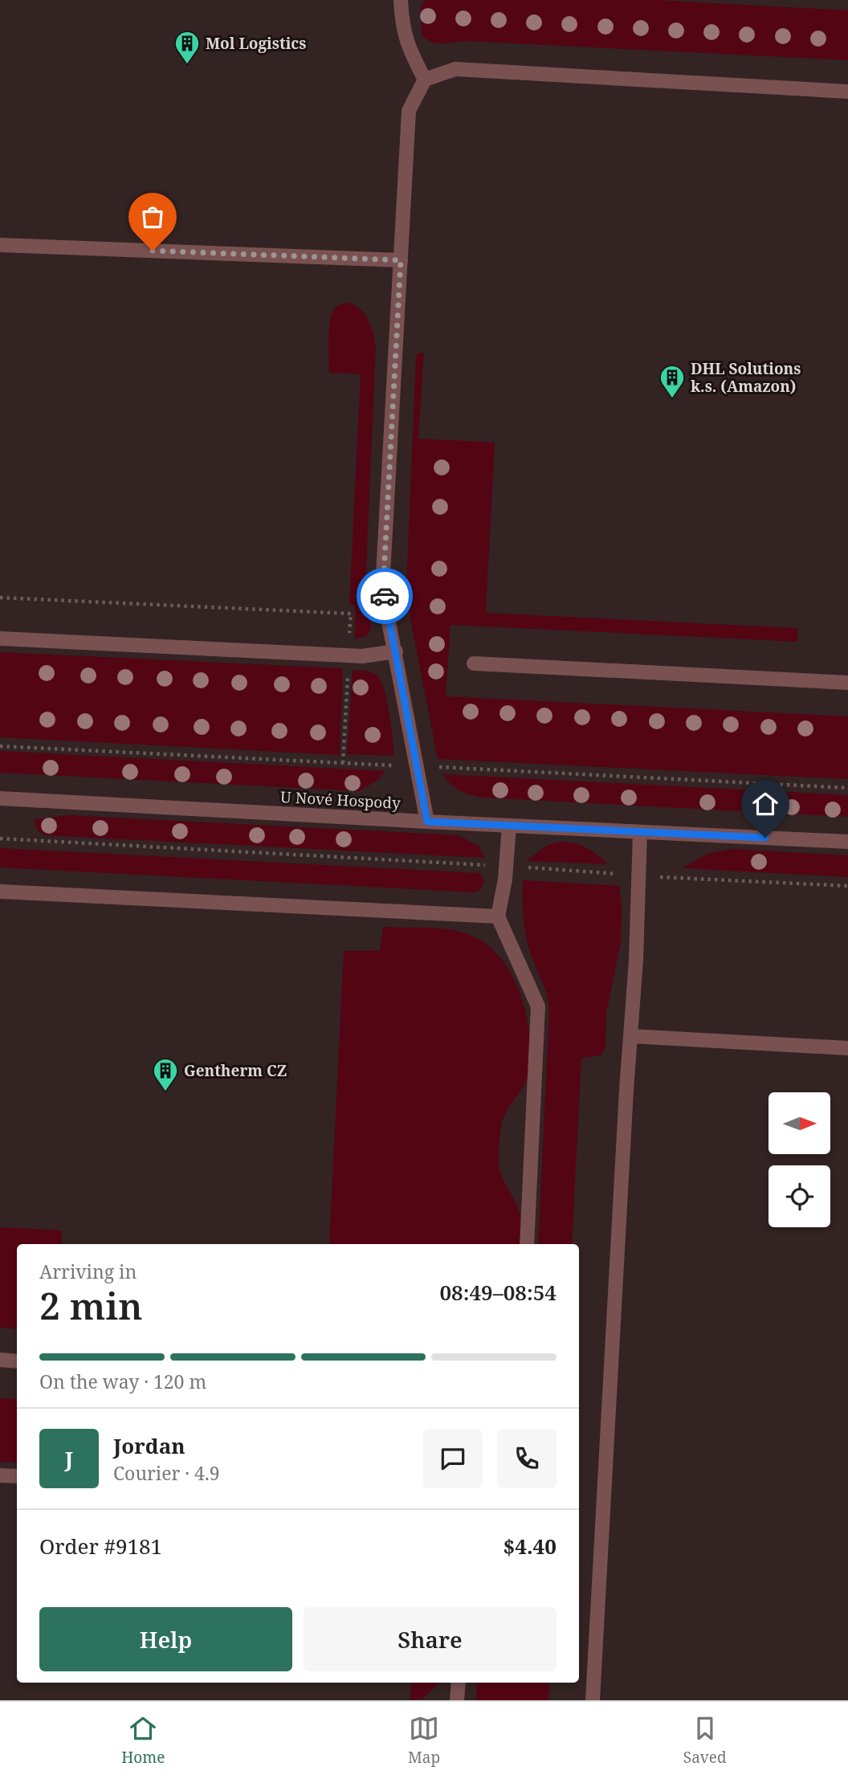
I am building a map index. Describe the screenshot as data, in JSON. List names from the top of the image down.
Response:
{
  "streets": {
    "street": ["U Nové Hospody"]
  },
  "places": {
    "building": ["Mol Logistics", "DHL Solutions k.s. (Amazon)", "Gentherm CZ"]
  },
  "north": "right",
  "page": {
    "heading": ["2 min", "Arriving in", "08:49–08:54"],
    "panel": [
      "Jordan",
      "Courier · 4.9",
      "Order #9181",
      "$4.40"
    ],
    "bar": "On the way · 120 m",
    "round": "J",
    "buttons": ["Help", "Share"],
    "tabs": ["Home", "Map", "Saved"]
  }
}
